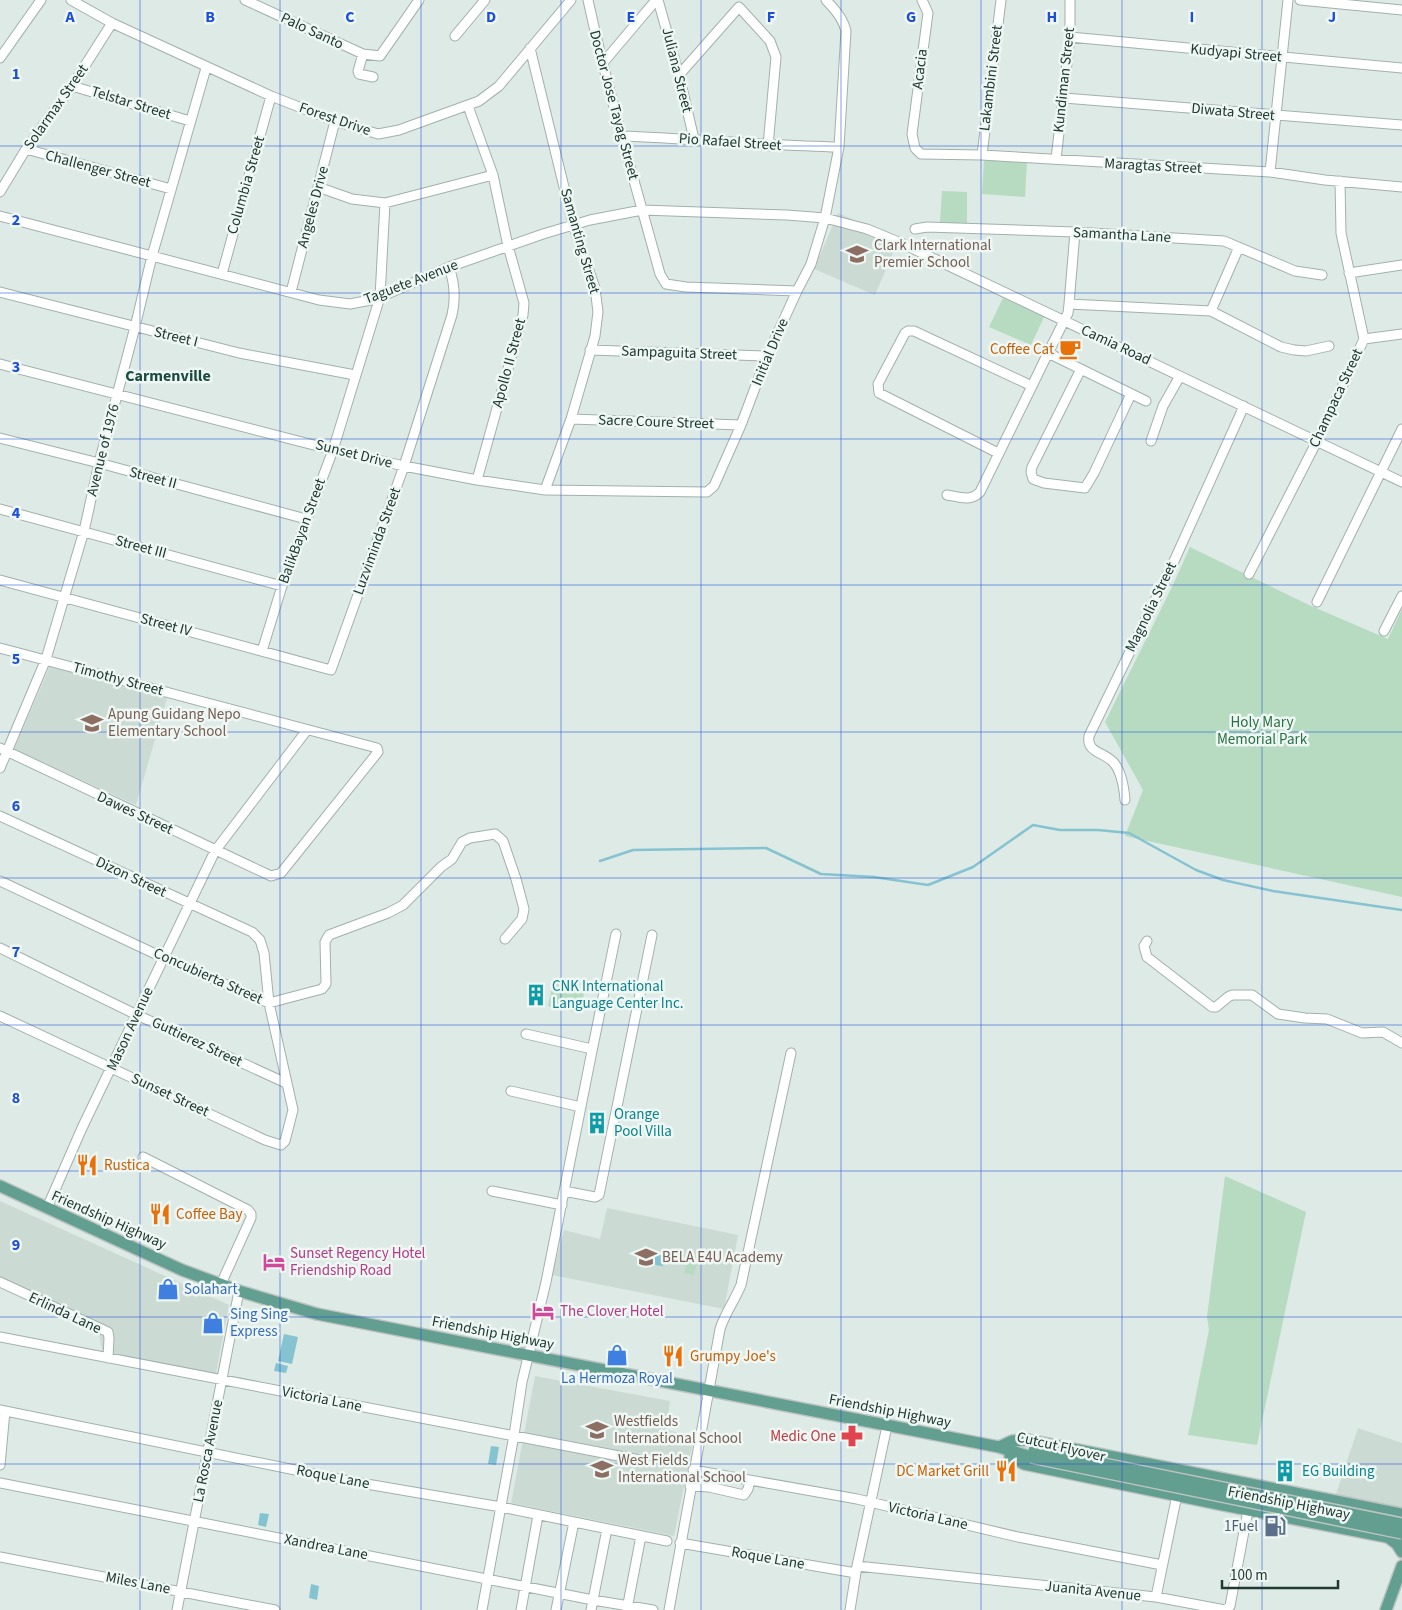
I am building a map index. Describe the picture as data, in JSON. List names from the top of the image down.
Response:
{
  "streets": {
    "main road": ["Friendship Highway", "Cutcut Flyover"],
    "street": [
      "Palo Santo",
      "Kudyapi Street",
      "Acacia",
      "Juliana Street",
      "Lakambini Street",
      "Kundiman Street",
      "Telstar Street",
      "Doctor Jose Tayag Street",
      "Solarmax Street",
      "Diwata Street",
      "Forest Drive",
      "Pio Rafael Street",
      "Maragtas Street",
      "Challenger Street",
      "Columbia Street",
      "Angeles Drive",
      "Samantha Lane",
      "Samanting Street",
      "Taguete Avenue",
      "Street I",
      "Camia Road",
      "Initial Drive",
      "Sampaguita Street",
      "Apollo II Street",
      "Champaca Street",
      "Sacre Coure Street",
      "Avenue of 1976",
      "Sunset Drive",
      "Street II",
      "BalikBayan Street",
      "Luzviminda Street",
      "Street III",
      "Magnolia Street",
      "Street IV",
      "Timothy Street",
      "Dawes Street",
      "Dizon Street",
      "Concubierta Street",
      "Mason Avenue",
      "Guttierez Street",
      "Sunset Street",
      "Erlinda Lane",
      "Victoria Lane",
      "La Rosca Avenue",
      "Roque Lane",
      "Xandrea Lane",
      "Miles Lane",
      "Juanita Avenue"
    ]
  },
  "crossings": [
    ["Kudyapi Street", "Kundiman Street"],
    ["Acacia", "Maragtas Street"],
    ["Juliana Street", "Pio Rafael Street"],
    ["Lakambini Street", "Maragtas Street"],
    ["Kundiman Street", "Diwata Street"],
    ["Kundiman Street", "Maragtas Street"],
    ["Telstar Street", "Solarmax Street"],
    ["Telstar Street", "Avenue of 1976"],
    ["Doctor Jose Tayag Street", "Pio Rafael Street"],
    ["Doctor Jose Tayag Street", "Taguete Avenue"],
    ["Doctor Jose Tayag Street", "Initial Drive"],
    ["Solarmax Street", "Forest Drive"],
    ["Solarmax Street", "Challenger Street"],
    ["Forest Drive", "Columbia Street"],
    ["Forest Drive", "Angeles Drive"],
    ["Forest Drive", "Samanting Street"],
    ["Forest Drive", "Apollo II Street"],
    ["Forest Drive", "Avenue of 1976"],
    ["Pio Rafael Street", "Initial Drive"],
    ["Maragtas Street", "Champaca Street"],
    ["Challenger Street", "Avenue of 1976"],
    ["Columbia Street", "Taguete Avenue"],
    ["Angeles Drive", "Taguete Avenue"],
    ["Samanting Street", "Taguete Avenue"],
    ["Samanting Street", "Sampaguita Street"],
    ["Samanting Street", "Sacre Coure Street"],
    ["Samanting Street", "Sunset Drive"],
    ["Taguete Avenue", "Camia Road"],
    ["Taguete Avenue", "Initial Drive"],
    ["Taguete Avenue", "Apollo II Street"],
    ["Taguete Avenue", "Avenue of 1976"],
    ["Taguete Avenue", "BalikBayan Street"],
    ["Taguete Avenue", "Luzviminda Street"],
    ["Street I", "Avenue of 1976"],
    ["Street I", "BalikBayan Street"],
    ["Camia Road", "Initial Drive"],
    ["Camia Road", "Champaca Street"],
    ["Camia Road", "Magnolia Street"],
    ["Initial Drive", "Sampaguita Street"],
    ["Initial Drive", "Sacre Coure Street"],
    ["Initial Drive", "Sunset Drive"],
    ["Apollo II Street", "Sunset Drive"],
    ["Avenue of 1976", "Sunset Drive"],
    ["Avenue of 1976", "Street II"],
    ["Avenue of 1976", "Street III"],
    ["Avenue of 1976", "Street IV"],
    ["Avenue of 1976", "Timothy Street"],
    ["Avenue of 1976", "Dawes Street"],
    ["Sunset Drive", "BalikBayan Street"],
    ["Sunset Drive", "Luzviminda Street"],
    ["Street II", "BalikBayan Street"],
    ["BalikBayan Street", "Street III"],
    ["BalikBayan Street", "Street IV"],
    ["Luzviminda Street", "Street IV"],
    ["Timothy Street", "Dawes Street"],
    ["Timothy Street", "Mason Avenue"],
    ["Dawes Street", "Mason Avenue"],
    ["Dizon Street", "Concubierta Street"],
    ["Dizon Street", "Mason Avenue"],
    ["Concubierta Street", "Mason Avenue"],
    ["Mason Avenue", "Guttierez Street"],
    ["Mason Avenue", "Sunset Street"],
    ["Mason Avenue", "Friendship Highway"],
    ["Guttierez Street", "Sunset Street"],
    ["Friendship Highway", "Cutcut Flyover"],
    ["Friendship Highway", "La Rosca Avenue"],
    ["Friendship Highway", "Juanita Avenue"],
    ["Erlinda Lane", "Victoria Lane"],
    ["Victoria Lane", "La Rosca Avenue"],
    ["La Rosca Avenue", "Roque Lane"],
    ["La Rosca Avenue", "Xandrea Lane"],
    ["La Rosca Avenue", "Miles Lane"],
    ["Roque Lane", "Juanita Avenue"]
  ],
  "districts": ["Carmenville"],
  "parks": ["Holy Mary Memorial Park"],
  "places": {
    "school or university": [
      "Clark International Premier School",
      "Apung Guidang Nepo Elementary School",
      "BELA E4U Academy",
      "Westfields International School",
      "West Fields International School"
    ],
    "cafe": ["Coffee Cat"],
    "building": ["CNK International Language Center Inc.", "Orange Pool Villa", "EG Building"],
    "restaurant": [
      "Rustica",
      "Coffee Bay",
      "Grumpy Joe's",
      "DC Market Grill"
    ],
    "hotel": ["Sunset Regency Hotel Friendship Road", "The Clover Hotel"],
    "shop": ["Solahart", "Sing Sing Express", "La Hermoza Royal"],
    "pharmacy": ["Medic One"],
    "fuel station": ["1Fuel"]
  },
  "scale_bar": "100 m",
  "grid": {
    "columns": [
      "A",
      "B",
      "C",
      "D",
      "E",
      "F",
      "G",
      "H",
      "I",
      "J"
    ],
    "rows": [
      "1",
      "2",
      "3",
      "4",
      "5",
      "6",
      "7",
      "8",
      "9"
    ]
  }
}
